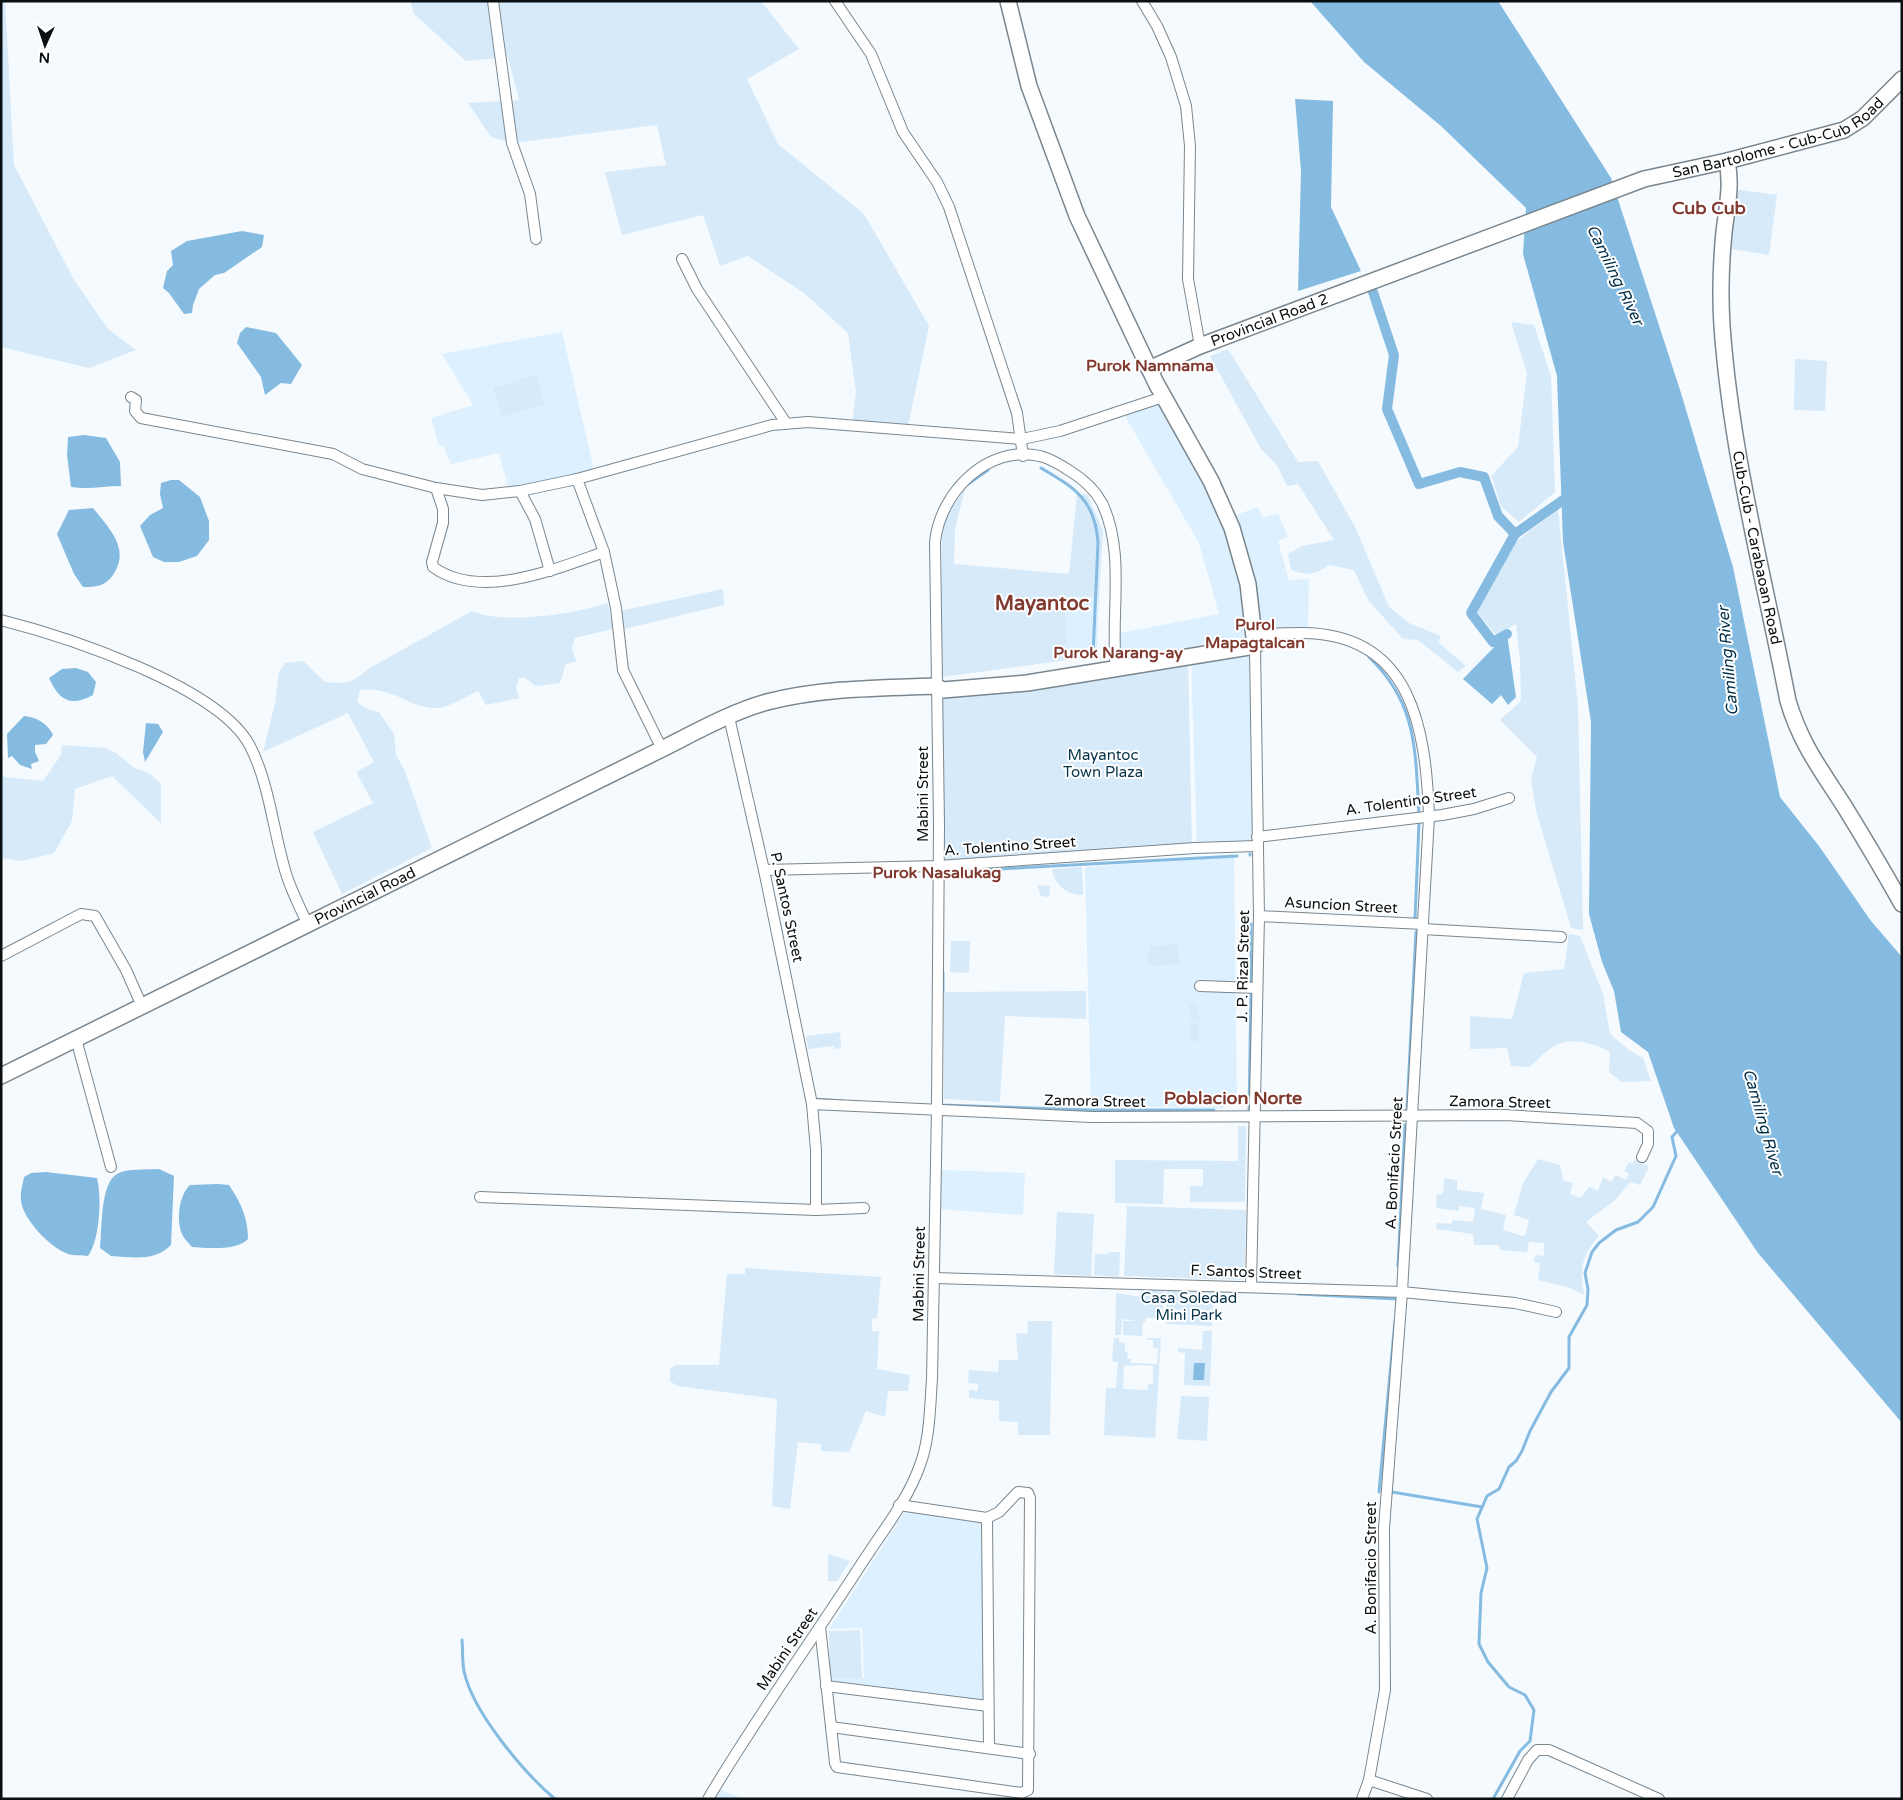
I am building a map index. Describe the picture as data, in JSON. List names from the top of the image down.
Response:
{
  "streets": {
    "main road": [
      "San Bartolome - Cub-Cub Road",
      "Provincial Road 2",
      "Cub-Cub - Carabaoan Road",
      "Provincial Road"
    ],
    "street": [
      "Mabini Street",
      "A. Tolentino Street",
      "Asuncion Street",
      "P. Santos Street",
      "J. P. Rizal Street",
      "Zamora Street",
      "A. Bonifacio Street",
      "F. Santos Street"
    ]
  },
  "crossings": [
    ["San Bartolome - Cub-Cub Road", "Provincial Road 2"],
    ["San Bartolome - Cub-Cub Road", "Cub-Cub - Carabaoan Road"],
    ["Mabini Street", "A. Tolentino Street"],
    ["Mabini Street", "Provincial Road"],
    ["Mabini Street", "Zamora Street"],
    ["Mabini Street", "F. Santos Street"],
    ["A. Tolentino Street", "P. Santos Street"],
    ["A. Tolentino Street", "J. P. Rizal Street"],
    ["A. Tolentino Street", "A. Bonifacio Street"],
    ["Provincial Road", "P. Santos Street"],
    ["Provincial Road", "J. P. Rizal Street"],
    ["Provincial Road", "A. Bonifacio Street"],
    ["Asuncion Street", "J. P. Rizal Street"],
    ["Asuncion Street", "A. Bonifacio Street"],
    ["P. Santos Street", "Zamora Street"],
    ["J. P. Rizal Street", "Zamora Street"],
    ["J. P. Rizal Street", "A. Bonifacio Street"],
    ["J. P. Rizal Street", "F. Santos Street"],
    ["Zamora Street", "A. Bonifacio Street"],
    ["A. Bonifacio Street", "F. Santos Street"]
  ],
  "districts": [
    "Cub Cub",
    "Purok Namnama",
    "Mayantoc",
    "Purol Mapagtalcan",
    "Purok Narang-ay",
    "Purok Nasalukag",
    "Poblacion Norte"
  ],
  "water": ["Camiling River"],
  "parks": ["Mayantoc Town Plaza", "Casa Soledad Mini Park"],
  "north": "bottom"
}
